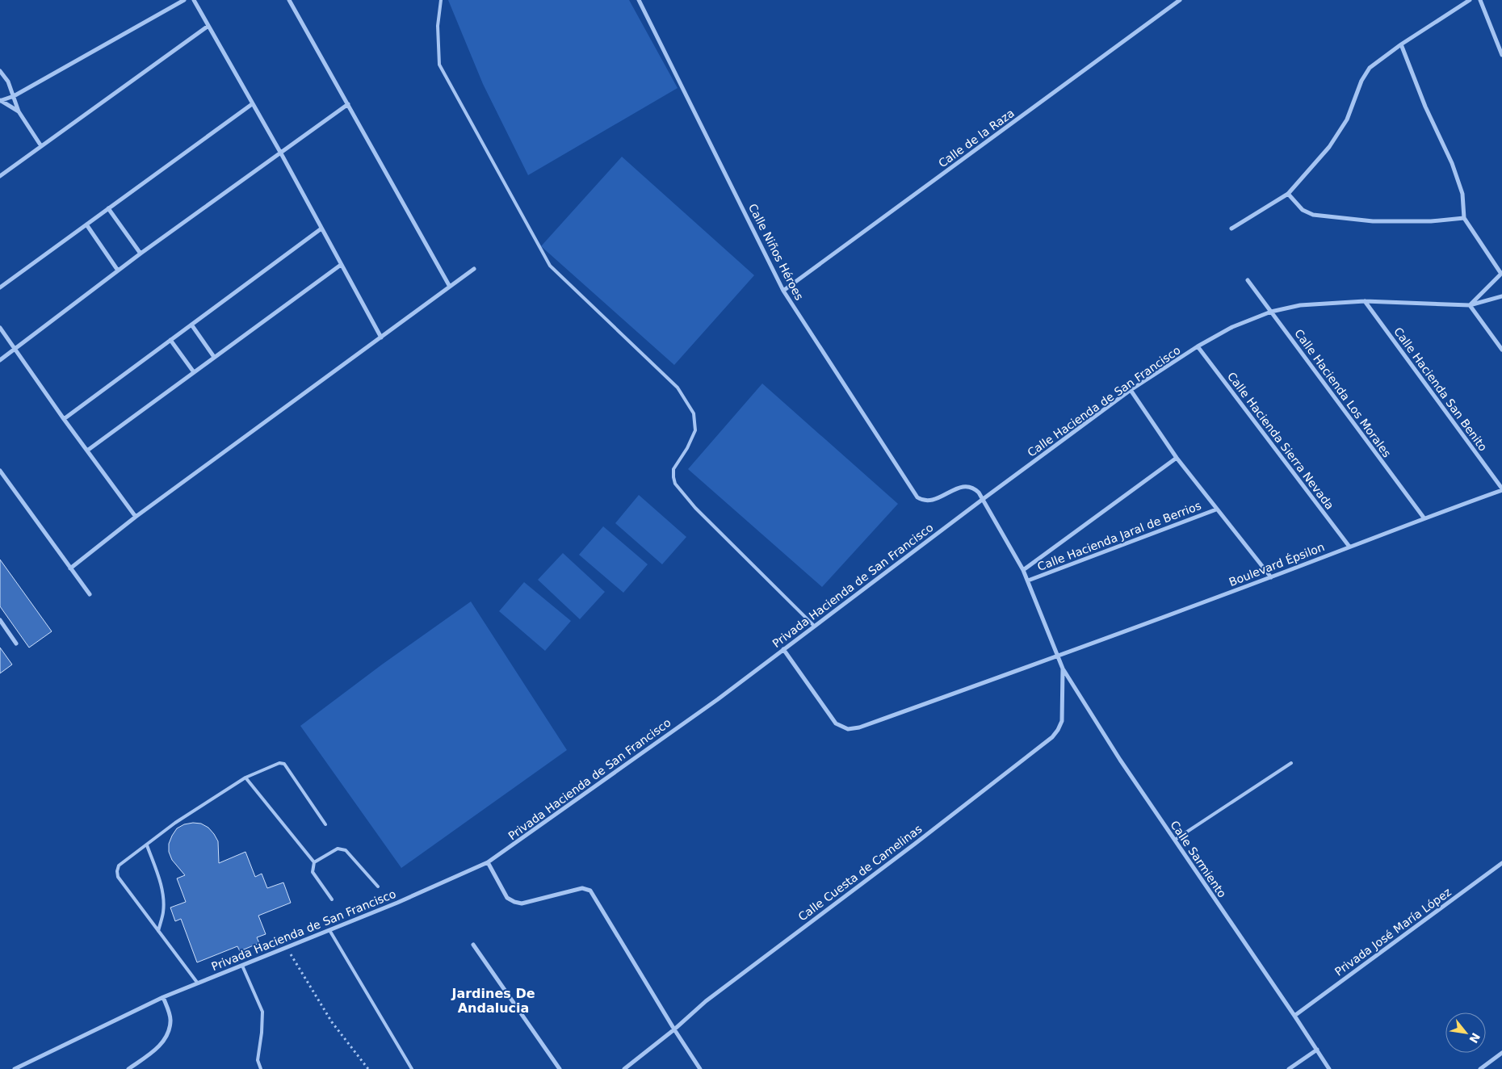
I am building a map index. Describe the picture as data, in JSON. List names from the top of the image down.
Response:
{
  "streets": {
    "street": [
      "Calle de la Raza",
      "Calle Niños Héroes",
      "Calle Hacienda San Benito",
      "Calle Hacienda Los Morales",
      "Calle Hacienda de San Francisco",
      "Calle Hacienda Sierra Nevada",
      "Calle Hacienda Jaral de Berrios",
      "Boulevard Épsilon",
      "Privada Hacienda de San Francisco",
      "Calle Sarmiento",
      "Calle Cuesta de Camelinas",
      "Privada José María López"
    ]
  },
  "crossings": [
    ["Calle de la Raza", "Calle Niños Héroes"],
    ["Calle Niños Héroes", "Calle Hacienda de San Francisco"],
    ["Calle Niños Héroes", "Privada Hacienda de San Francisco"],
    ["Calle Niños Héroes", "Calle Sarmiento"],
    ["Calle Hacienda San Benito", "Calle Hacienda de San Francisco"],
    ["Calle Hacienda San Benito", "Boulevard Épsilon"],
    ["Calle Hacienda Los Morales", "Calle Hacienda de San Francisco"],
    ["Calle Hacienda Los Morales", "Boulevard Épsilon"],
    ["Calle Hacienda de San Francisco", "Calle Hacienda Sierra Nevada"],
    ["Calle Hacienda de San Francisco", "Privada Hacienda de San Francisco"],
    ["Calle Hacienda de San Francisco", "Calle Sarmiento"],
    ["Calle Hacienda Sierra Nevada", "Boulevard Épsilon"],
    ["Calle Hacienda Jaral de Berrios", "Calle Sarmiento"],
    ["Boulevard Épsilon", "Privada Hacienda de San Francisco"],
    ["Boulevard Épsilon", "Calle Sarmiento"],
    ["Privada Hacienda de San Francisco", "Calle Sarmiento"],
    ["Calle Sarmiento", "Calle Cuesta de Camelinas"],
    ["Calle Sarmiento", "Privada José María López"]
  ],
  "districts": ["Jardines De Andalucia"],
  "north": "bottom right"
}
